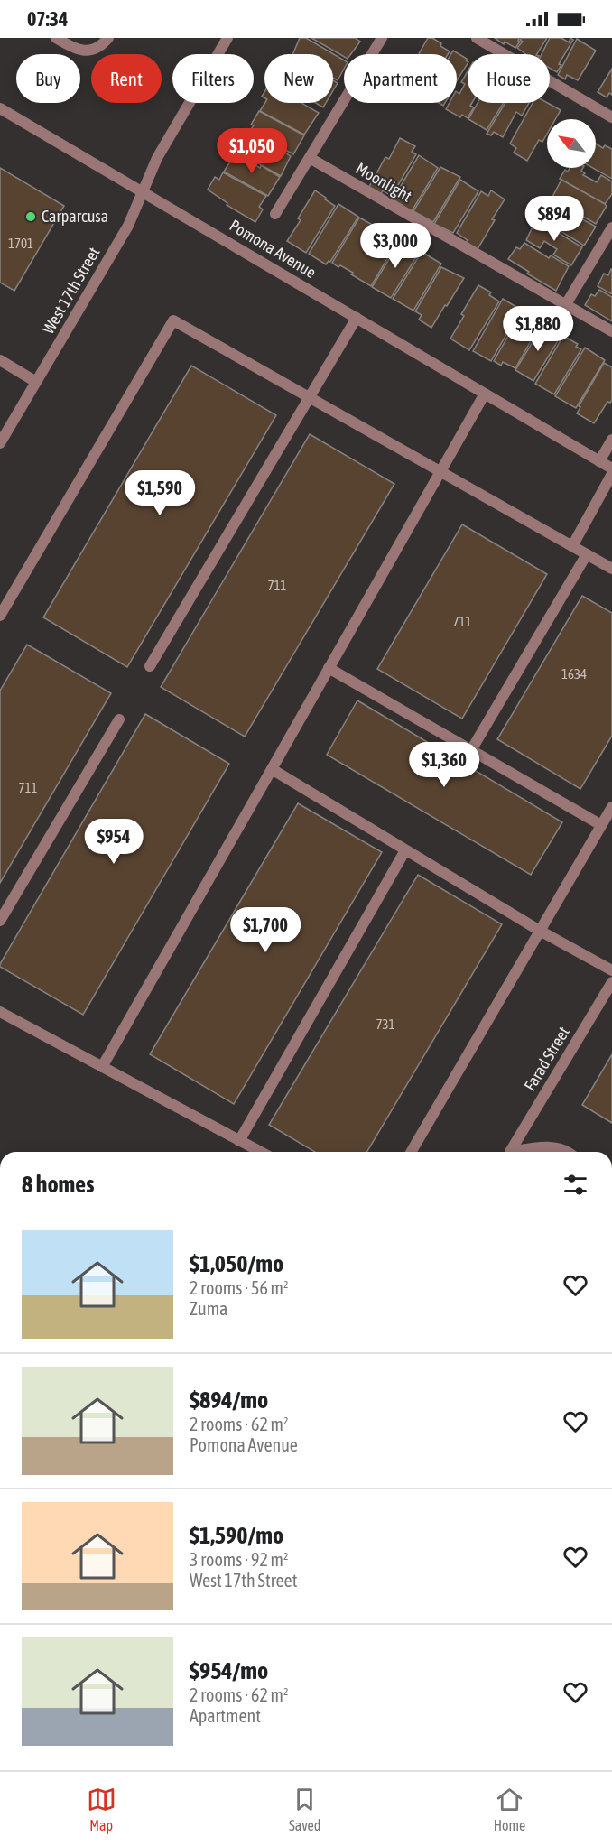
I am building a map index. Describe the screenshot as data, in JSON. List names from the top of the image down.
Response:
{
  "streets": {
    "street": [
      "Moonlight",
      "Pomona Avenue",
      "West 17th Street",
      "Farad Street"
    ]
  },
  "crossings": [
    ["Pomona Avenue", "West 17th Street"]
  ],
  "places": ["Carparcusa"],
  "house_numbers": [
    "1701",
    "711",
    "711",
    "1634",
    "711",
    "731"
  ],
  "north": "top left",
  "page": {
    "status": "07:34",
    "chip": [
      "Buy",
      "Rent",
      "Filters",
      "New",
      "Apartment",
      "House"
    ],
    "price": [
      "$1,050",
      "$894",
      "$3,000",
      "$1,880",
      "$1,590",
      "$1,360",
      "$954",
      "$1,700"
    ],
    "heading": "8 homes",
    "list": [
      {
        "name": "$1,050/mo",
        "note": "2 rooms · 56 m² · Zuma"
      },
      {
        "name": "$894/mo",
        "note": "2 rooms · 62 m² · Pomona Avenue"
      },
      {
        "name": "$1,590/mo",
        "note": "3 rooms · 92 m² · West 17th Street"
      },
      {
        "name": "$954/mo",
        "note": "2 rooms · 62 m² · Apartment"
      }
    ],
    "tabs": ["Map", "Saved", "Home"]
  }
}
